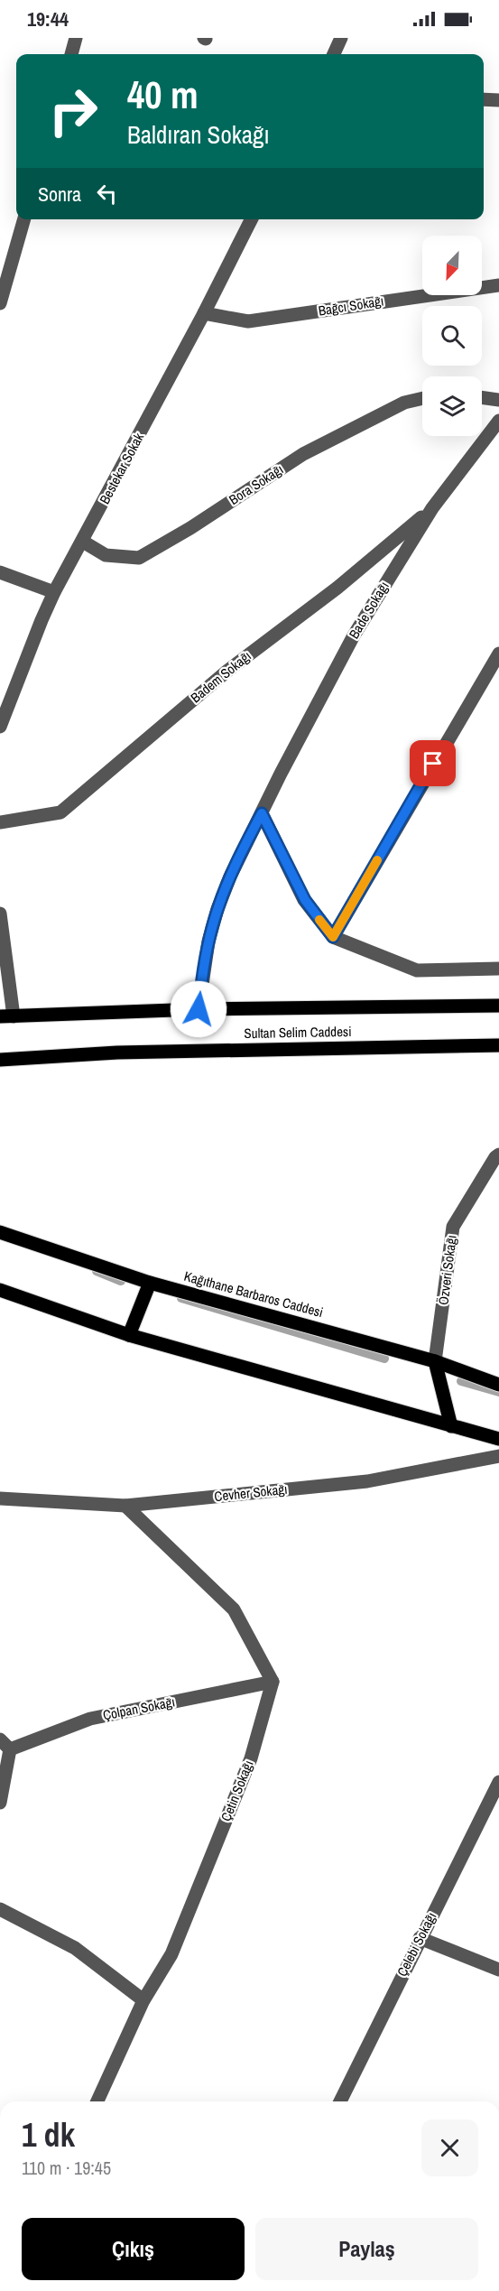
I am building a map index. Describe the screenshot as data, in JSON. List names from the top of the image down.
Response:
{
  "streets": {
    "main road": ["Sultan Selim Caddesi", "Kağıthane Barbaros Caddesi"],
    "street": [
      "Bağcı Sokağı",
      "Bestekar Sokak",
      "Bora Sokağı",
      "Bade Sokağı",
      "Badem Sokağı",
      "Özveri Sokağı",
      "Cevher Sokağı",
      "Çolpan Sokağı",
      "Çetin Sokağı",
      "Çelebi Sokağı"
    ]
  },
  "crossings": [
    ["Bağcı Sokağı", "Bestekar Sokak"],
    ["Bestekar Sokak", "Bora Sokağı"],
    ["Bade Sokağı", "Badem Sokağı"],
    ["Bade Sokağı", "Sultan Selim Caddesi"],
    ["Özveri Sokağı", "Kağıthane Barbaros Caddesi"],
    ["Çolpan Sokağı", "Çetin Sokağı"]
  ],
  "north": "bottom left",
  "page": {
    "status": "19:44",
    "turn": ["40 m", "Baldıran Sokağı"],
    "then": "Sonra",
    "heading": ["1 dk", "110 m · 19:45"],
    "buttons": ["Çıkış", "Paylaş"]
  }
}
